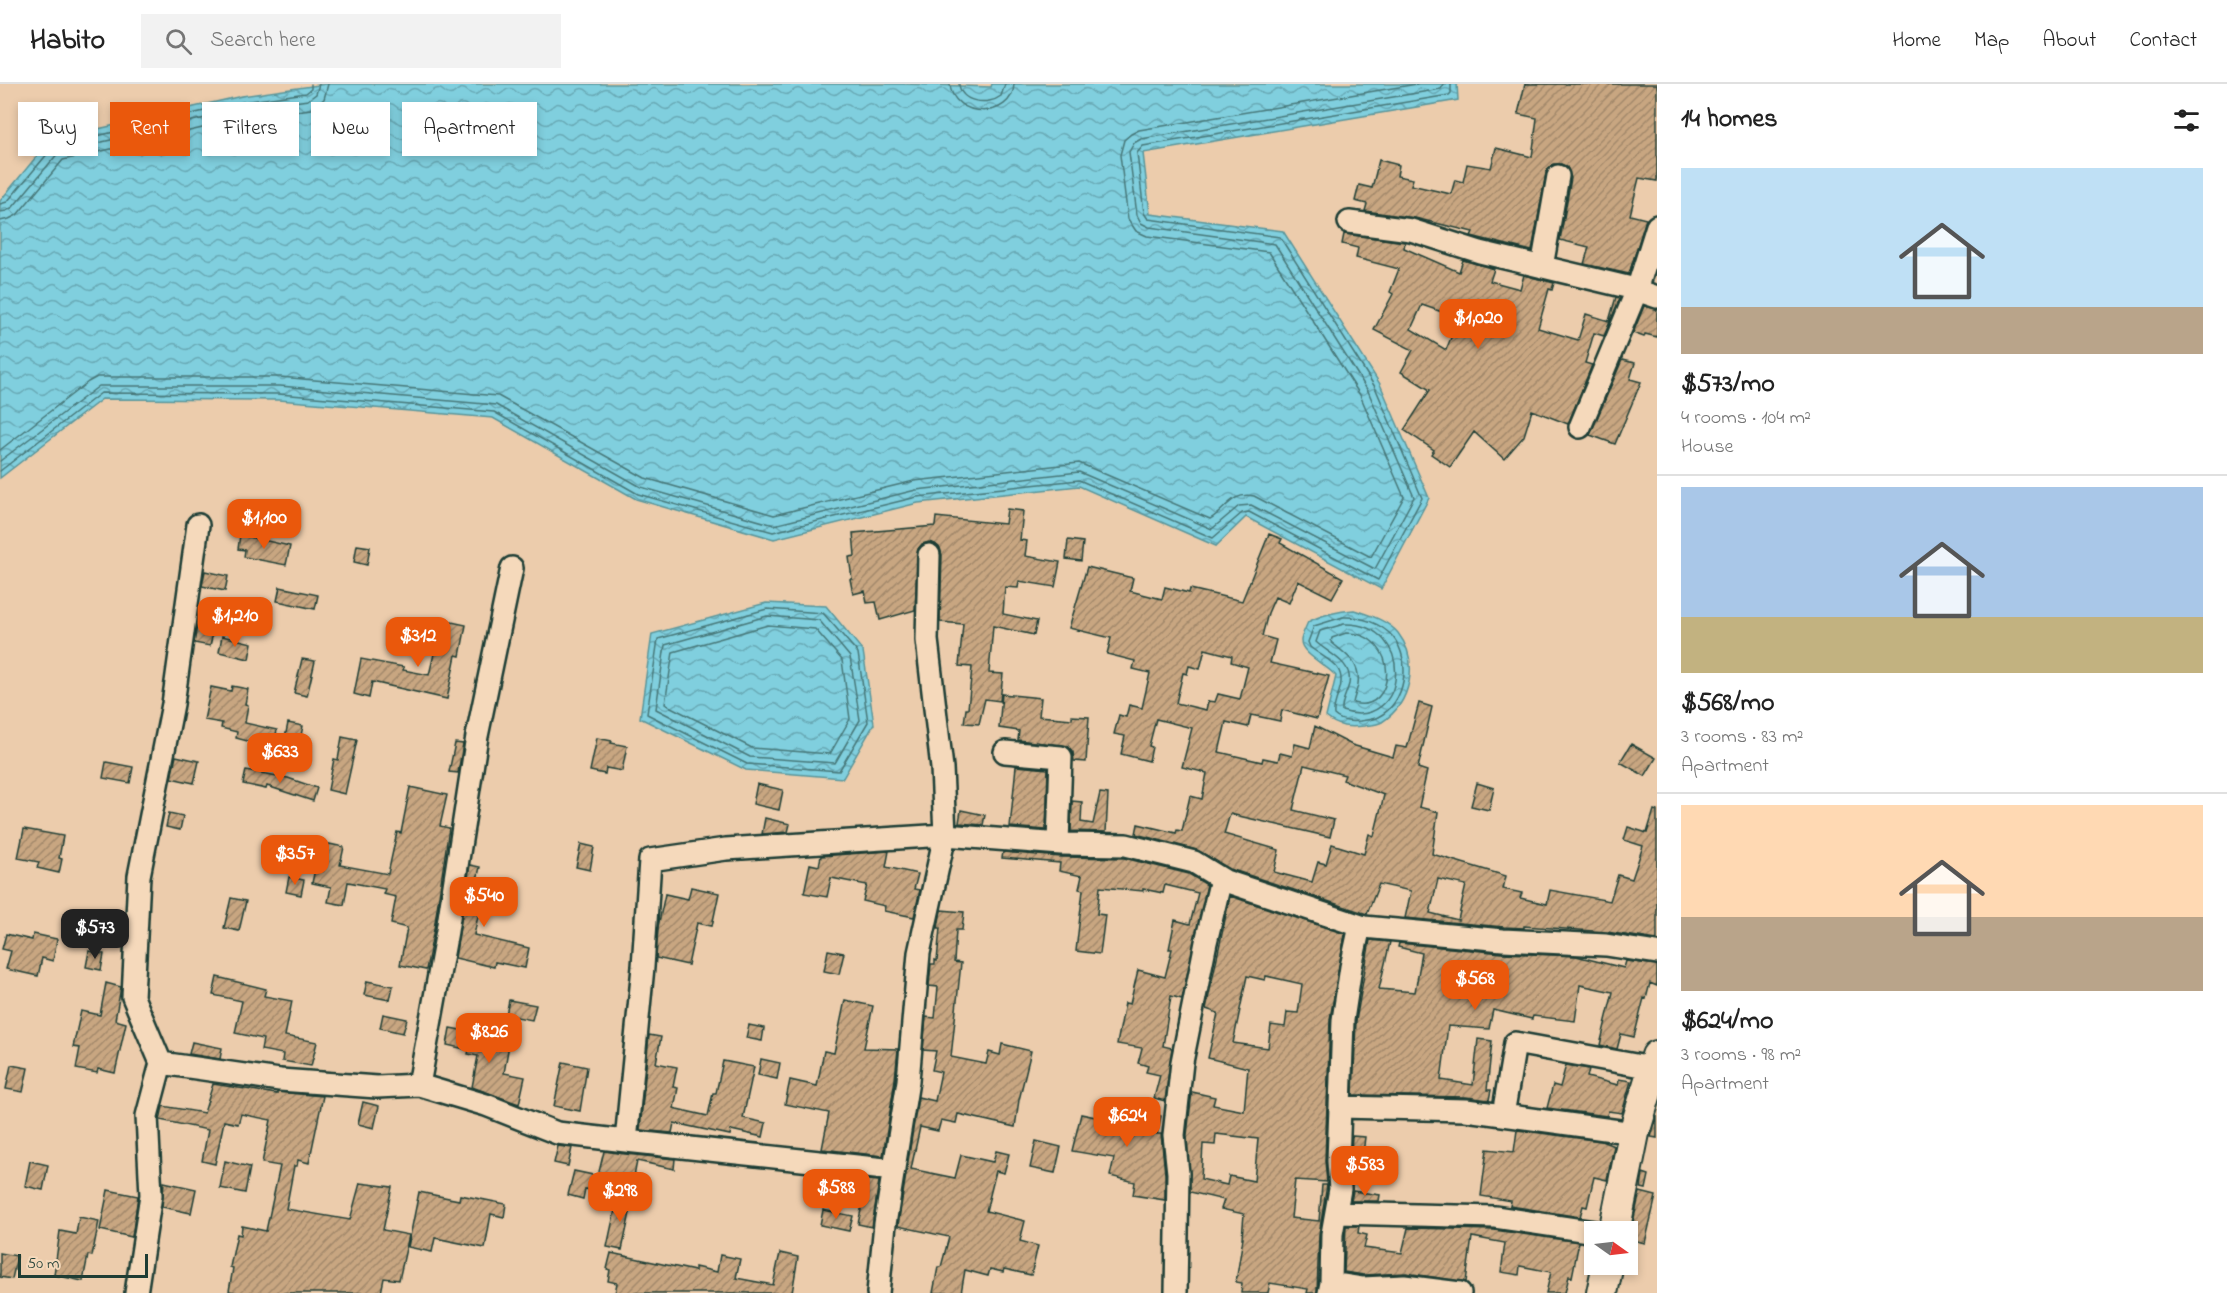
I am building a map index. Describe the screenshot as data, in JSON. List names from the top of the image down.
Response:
{
  "scale_bar": "50 m",
  "north": "right",
  "page": {
    "header": "Habito",
    "search": "Search here",
    "nav": [
      "Home",
      "Map",
      "About",
      "Contact"
    ],
    "heading": "14 homes",
    "chip": [
      "Buy",
      "Rent",
      "Filters",
      "New",
      "Apartment"
    ],
    "list": [
      {
        "name": "$573/mo",
        "note": "4 rooms · 104 m² · House"
      },
      {
        "name": "$568/mo",
        "note": "3 rooms · 83 m² · Apartment"
      },
      {
        "name": "$624/mo",
        "note": "3 rooms · 98 m² · Apartment"
      }
    ],
    "price": [
      "$1,020",
      "$1,100",
      "$1,210",
      "$312",
      "$633",
      "$357",
      "$540",
      "$573",
      "$568",
      "$826",
      "$624",
      "$583",
      "$588",
      "$298"
    ],
    "scale": "50 m"
  }
}
